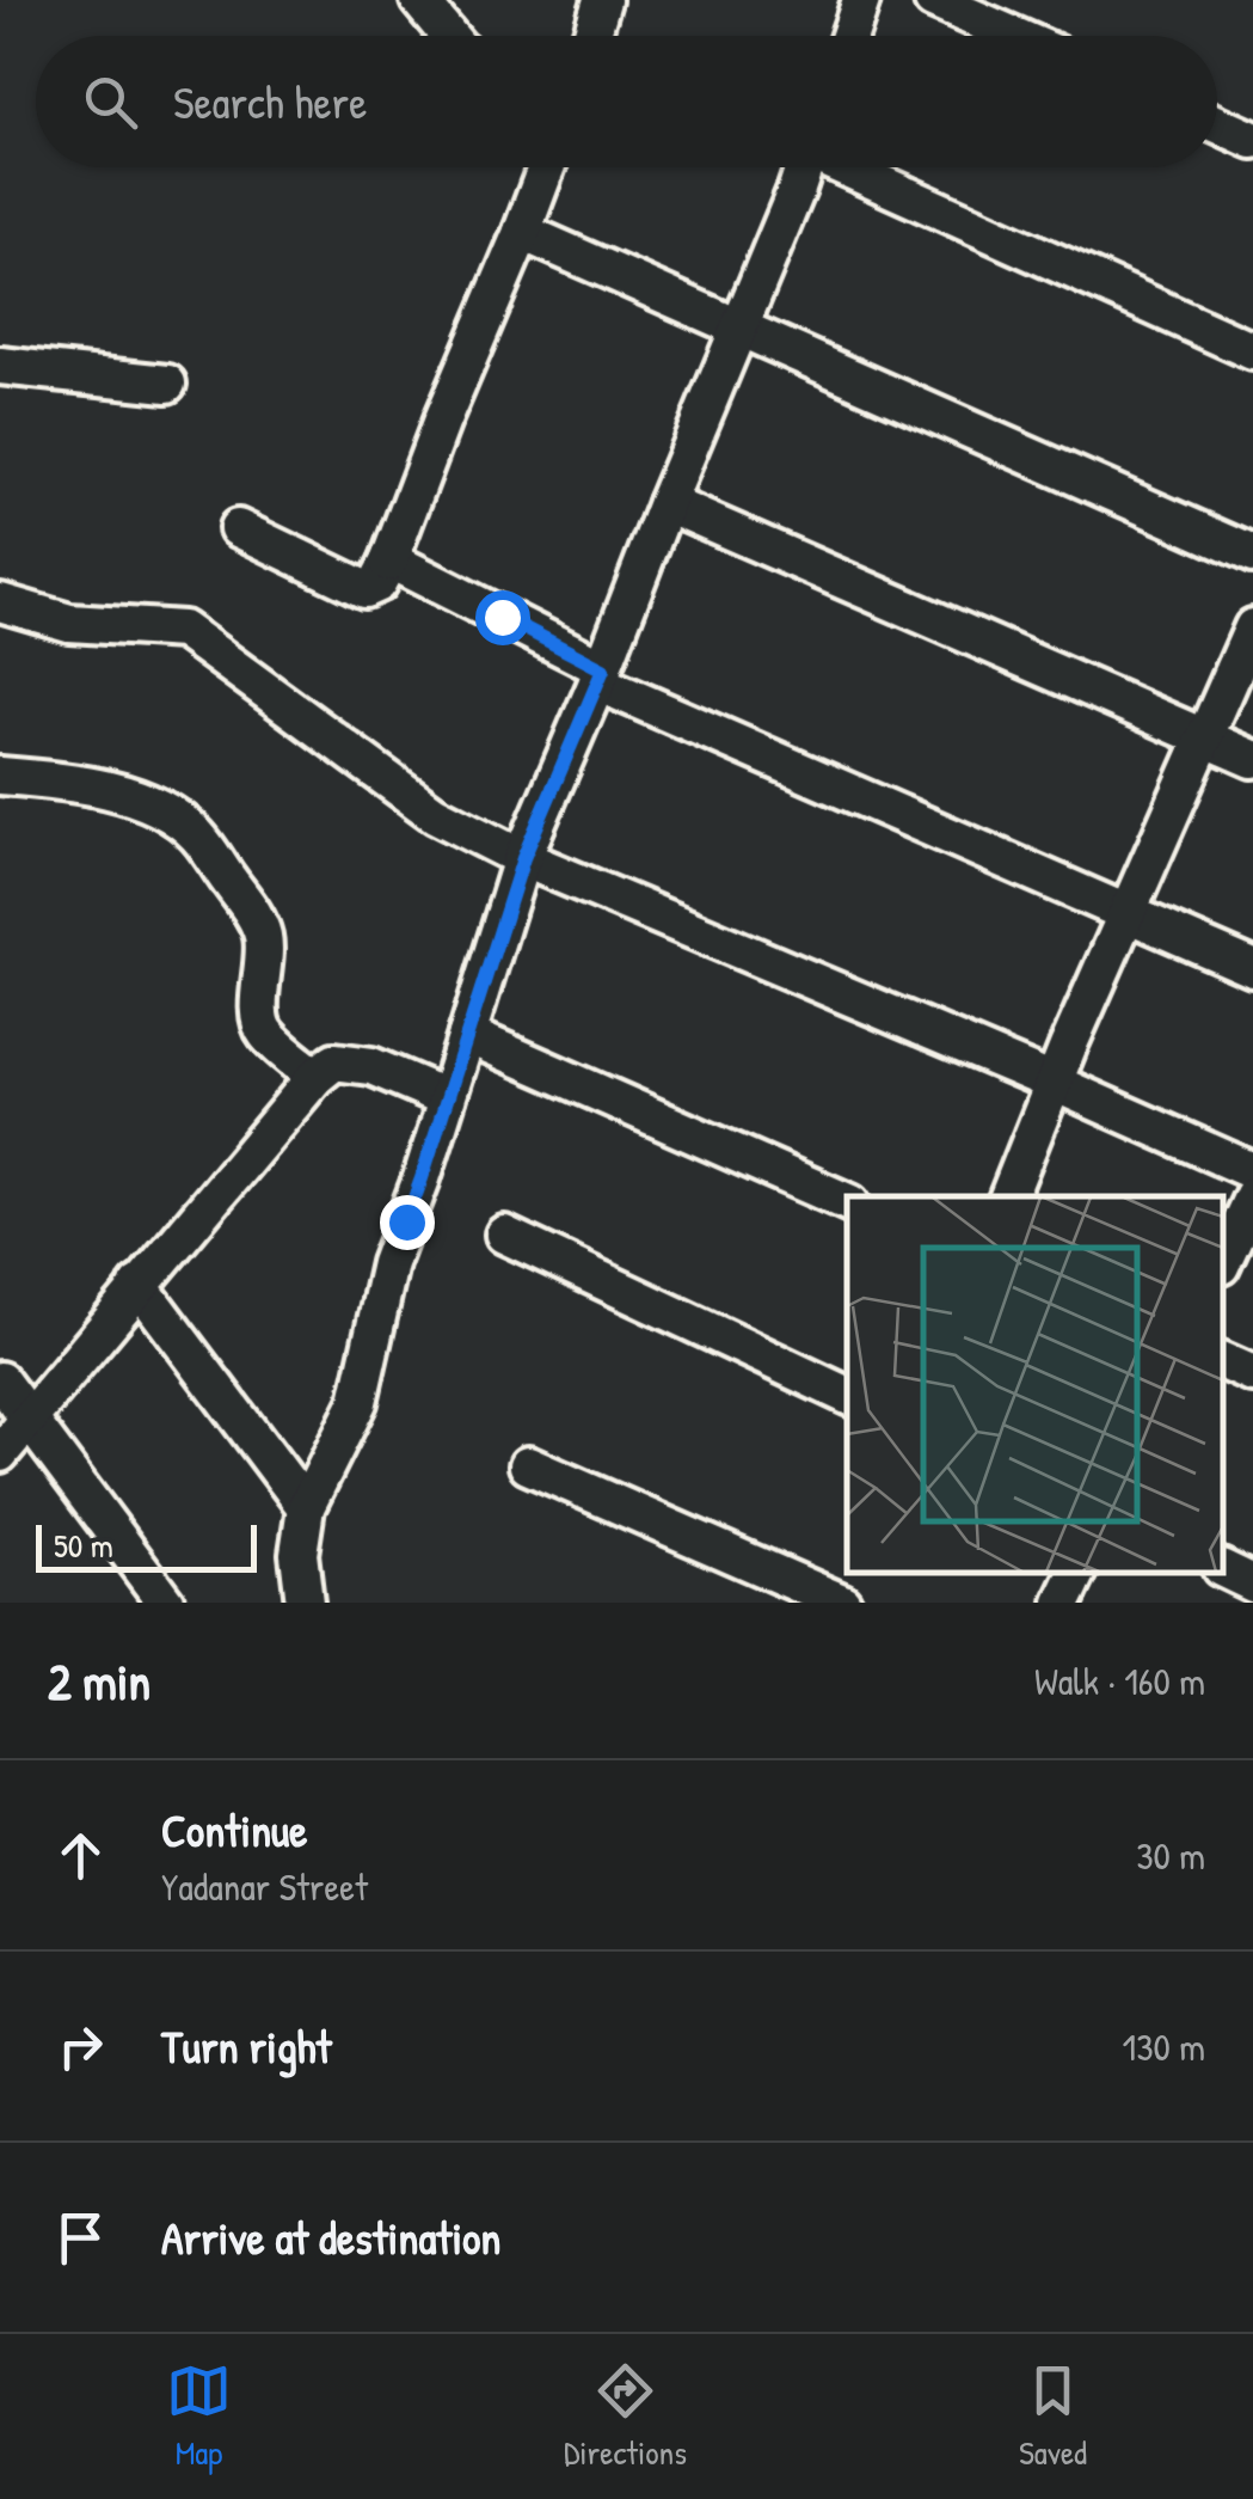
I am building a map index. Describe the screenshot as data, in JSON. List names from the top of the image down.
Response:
{
  "scale_bar": "50 m",
  "page": {
    "search": "Search here",
    "scale": "50 m",
    "heading": ["2 min", "Walk · 160 m"],
    "list": [
      ["Continue", "Yadanar Street", "30 m"],
      ["Turn right", "130 m"],
      "Arrive at destination"
    ],
    "nav": ["Map", "Directions", "Saved"]
  }
}
